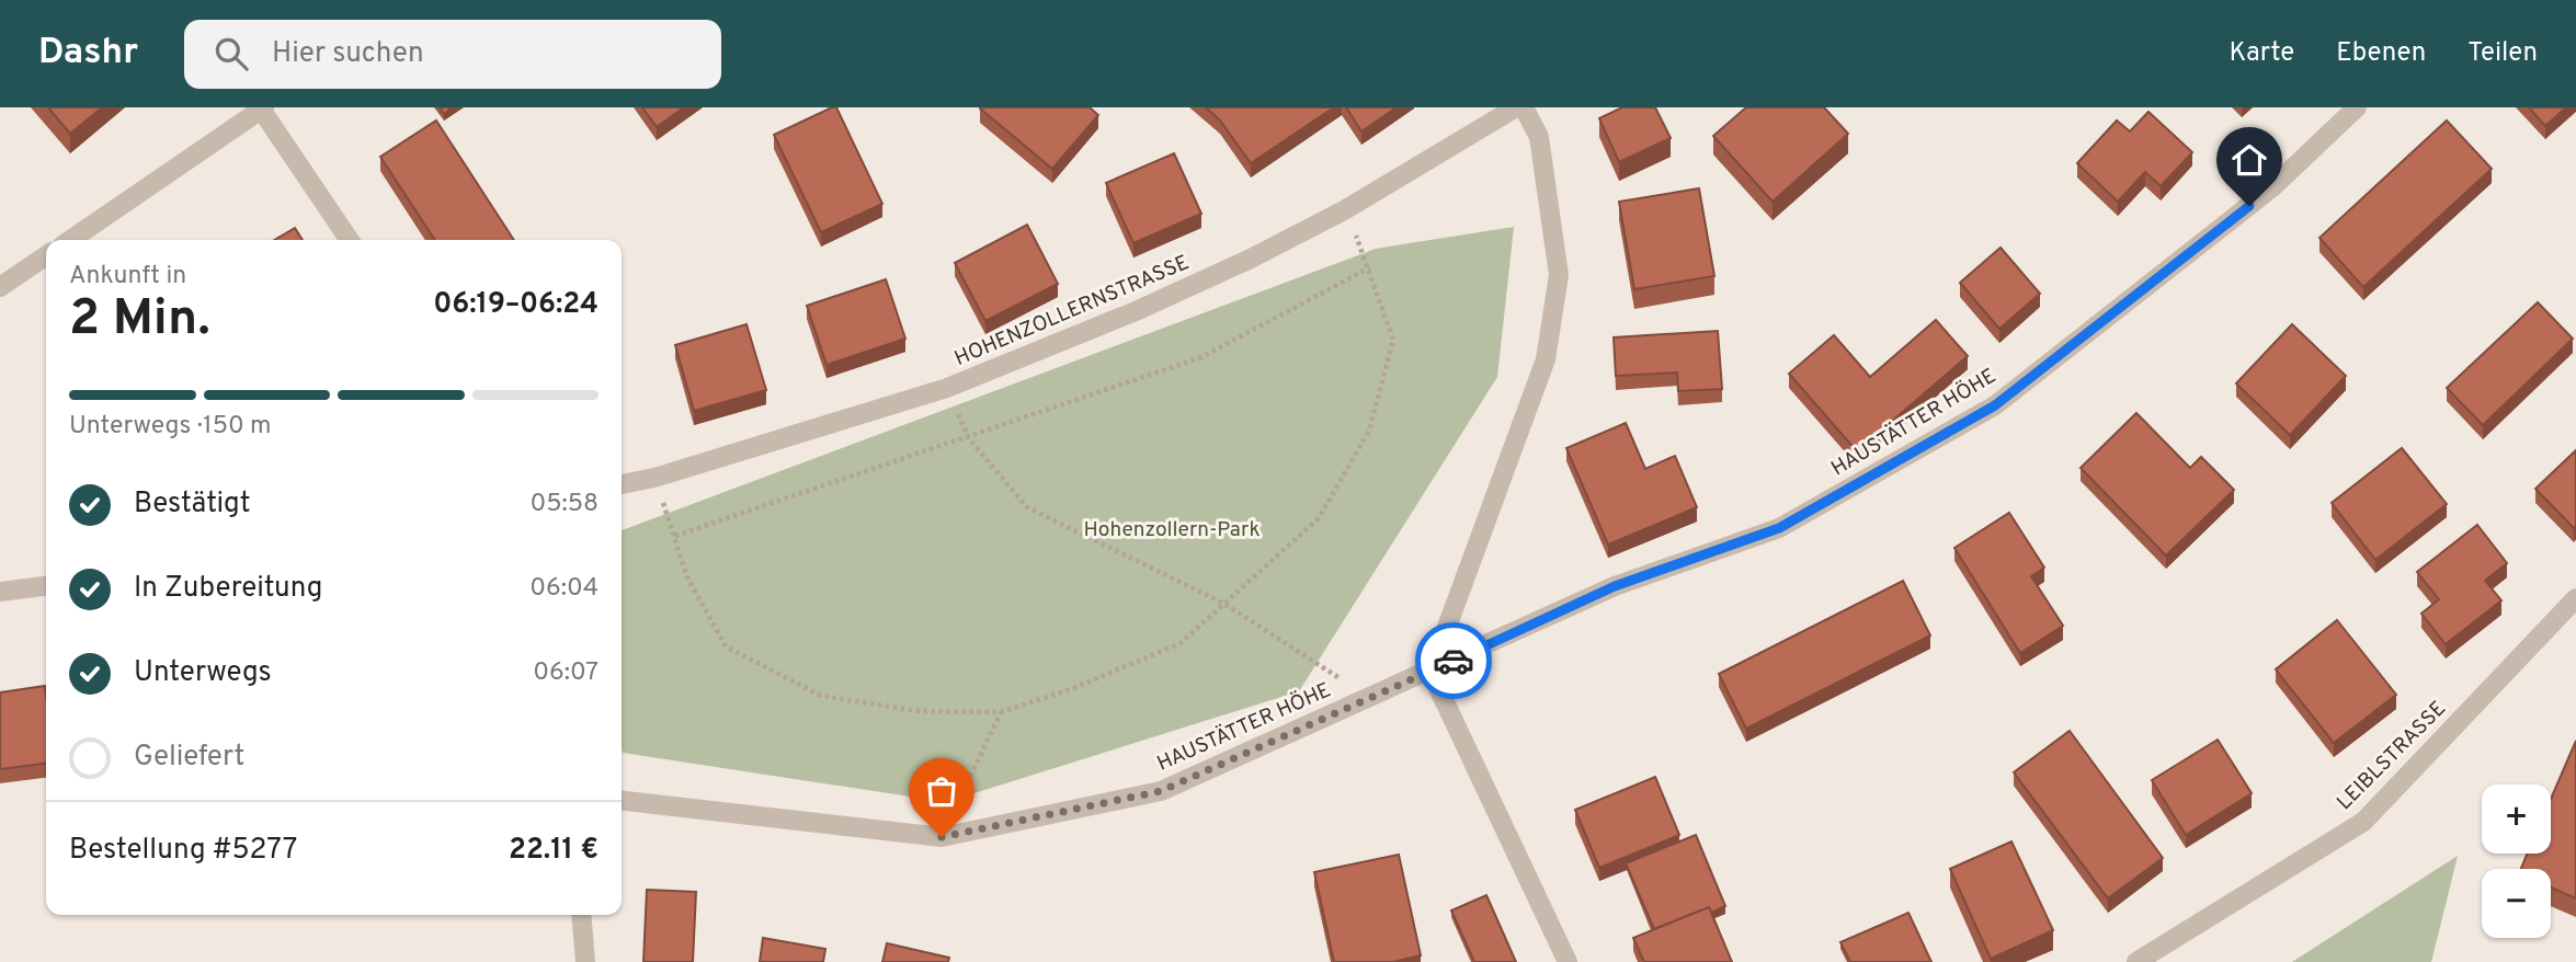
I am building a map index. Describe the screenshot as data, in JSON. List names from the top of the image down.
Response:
{
  "streets": {
    "street": ["HOHENZOLLERNSTRASSE", "HAUSTÄTTER HÖHE", "LEIBLSTRASSE"]
  },
  "parks": ["Hohenzollern-Park"],
  "page": {
    "header": "Dashr",
    "search": "Hier suchen",
    "nav": ["Karte", "Ebenen", "Teilen"],
    "heading": ["2 Min.", "Ankunft in", "06:19–06:24"],
    "panel": ["Bestellung #5277", "22.11 €"],
    "bar": "Unterwegs · 150 m",
    "list": [
      ["Bestätigt", "05:58"],
      ["In Zubereitung", "06:04"],
      ["Unterwegs", "06:07"],
      "Geliefert"
    ],
    "map_buttons": ["+", "−"]
  }
}
